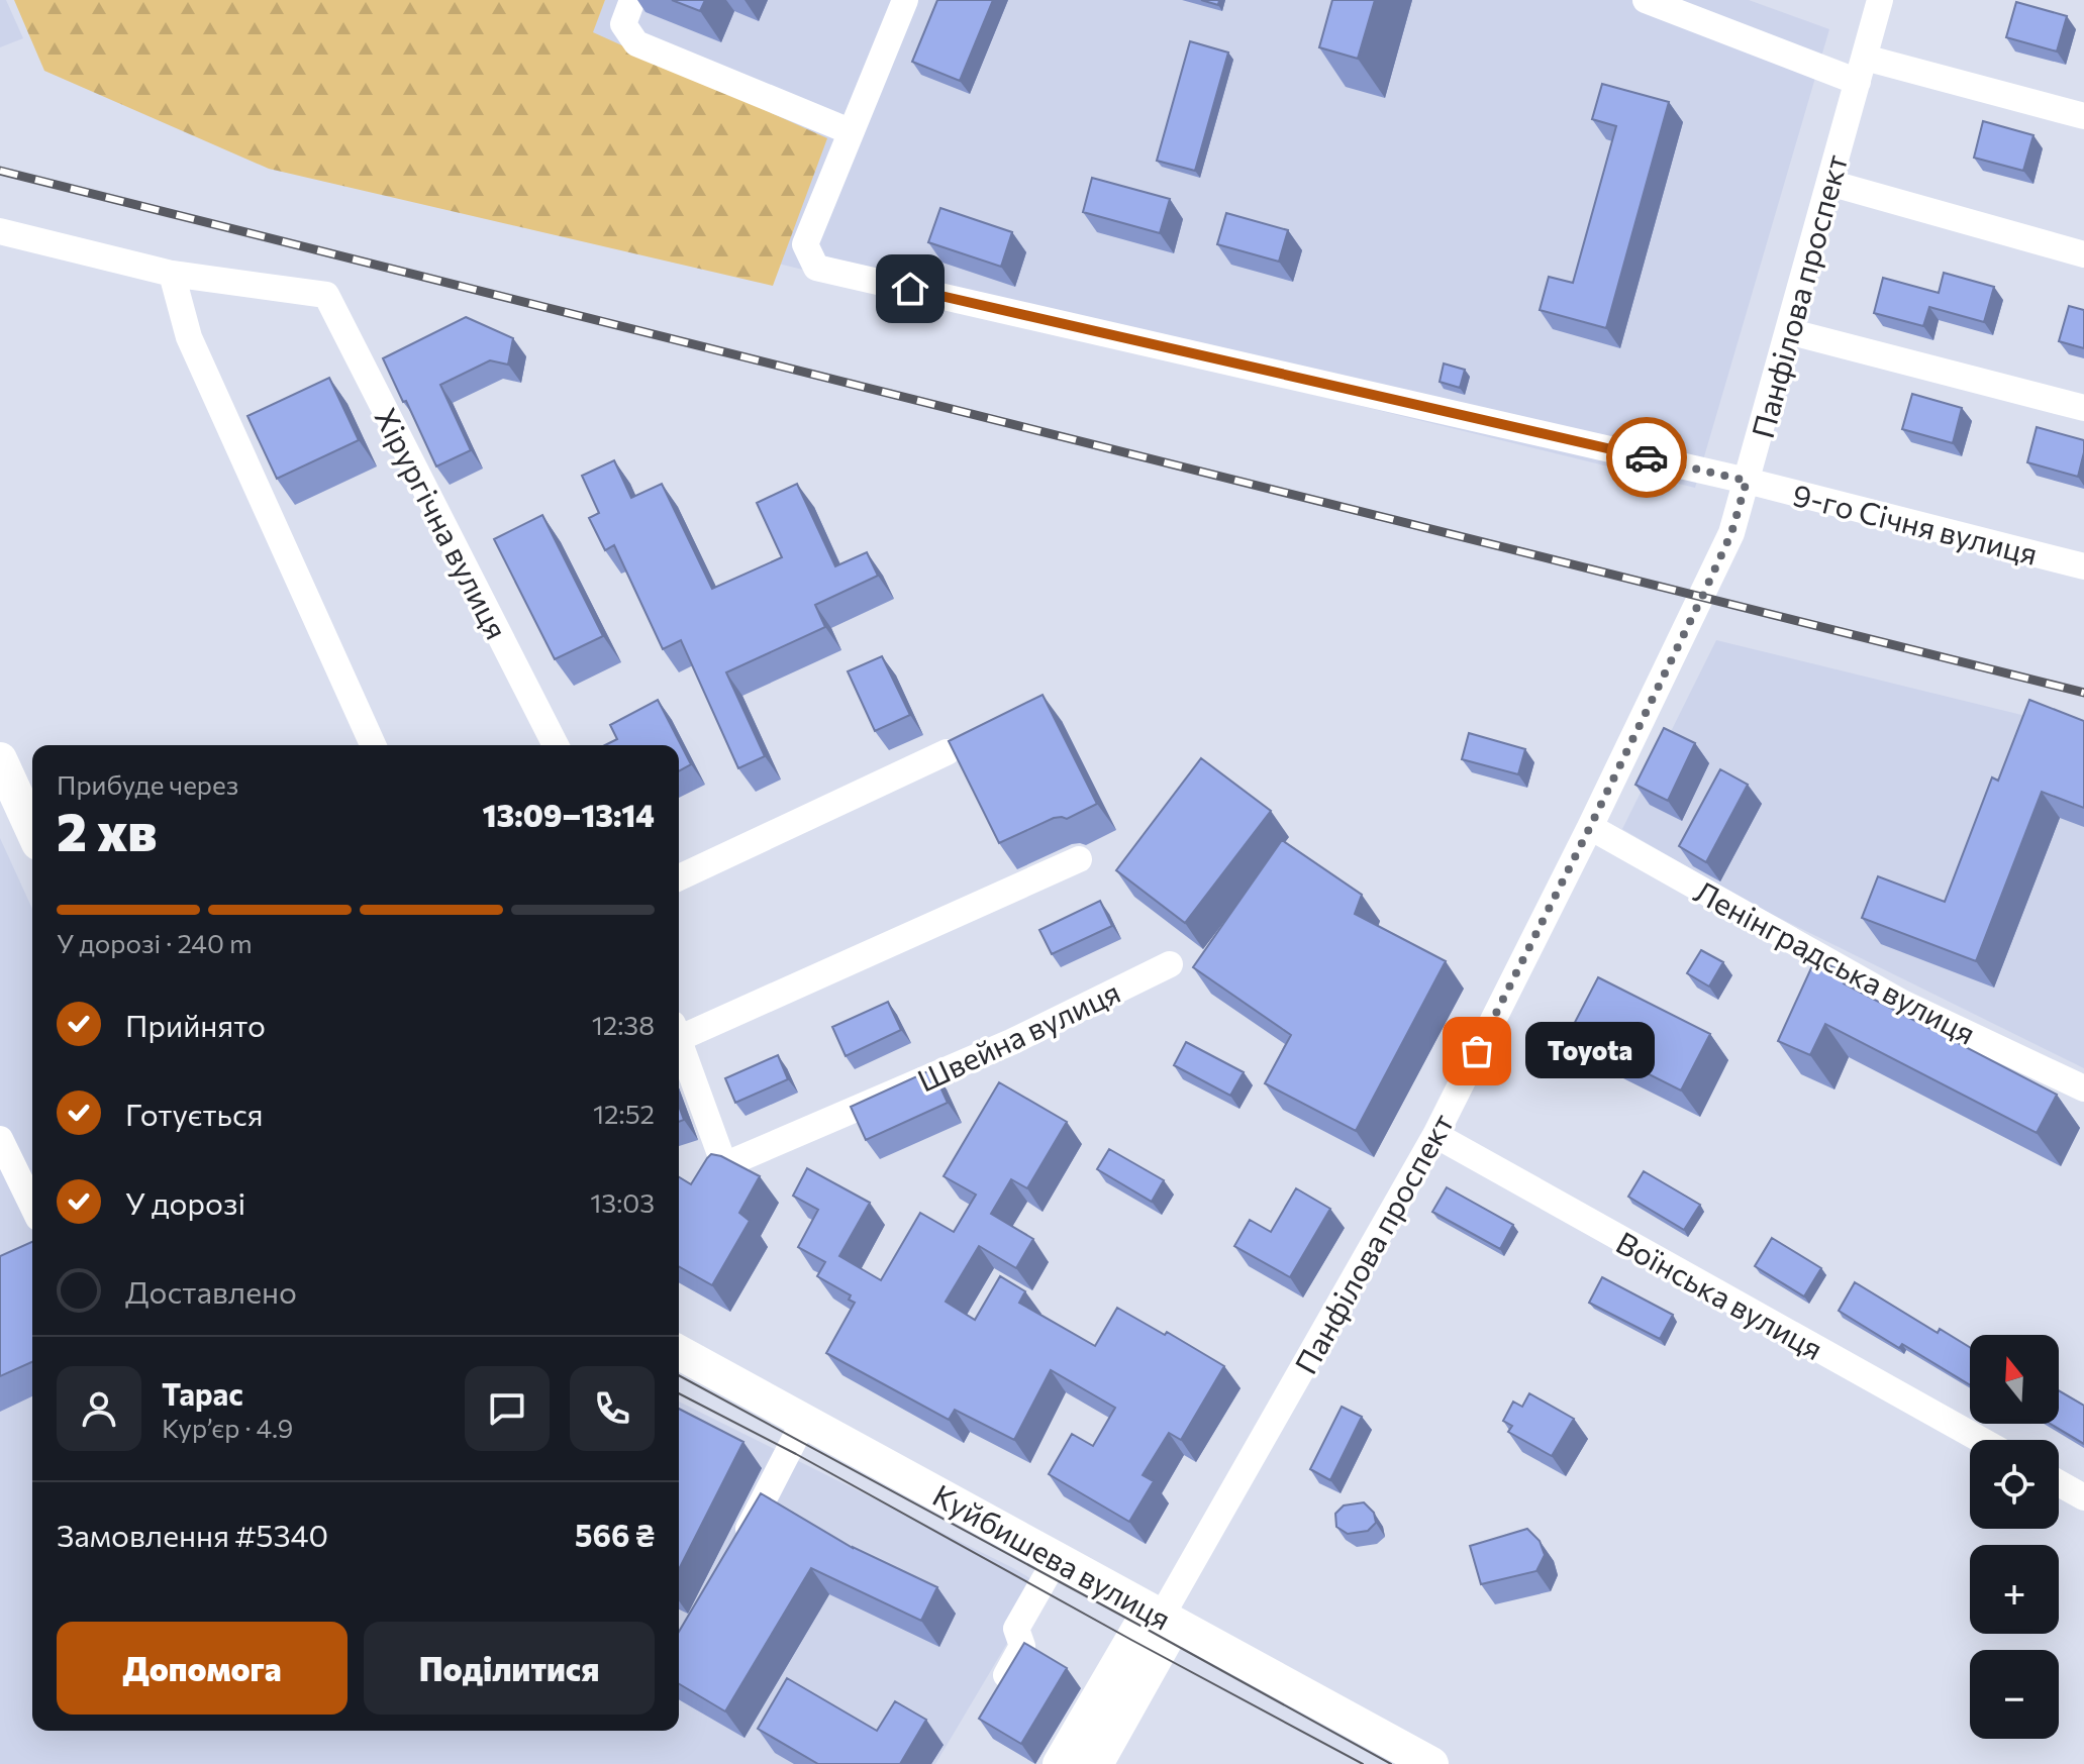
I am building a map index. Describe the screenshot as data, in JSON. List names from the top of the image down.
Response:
{
  "streets": {
    "main road": ["Панфілова проспект", "Куйбишева вулиця"],
    "street": [
      "Хірургічна вулиця",
      "9-го Січня вулиця",
      "Ленінградська вулиця",
      "Швейна вулиця",
      "Воїнська вулиця"
    ]
  },
  "crossings": [
    ["Панфілова проспект", "9-го Січня вулиця"],
    ["Панфілова проспект", "Ленінградська вулиця"],
    ["Панфілова проспект", "Воїнська вулиця"],
    ["Панфілова проспект", "Куйбишева вулиця"]
  ],
  "places": ["Toyota"],
  "north": "top",
  "page": {
    "heading": ["2 хв", "Прибуде через", "13:09–13:14"],
    "panel": [
      "Тарас",
      "Кур’єр · 4.9",
      "Замовлення #5340",
      "566 ₴"
    ],
    "bar": "У дорозі · 240 m",
    "list": [
      ["Прийнято", "12:38"],
      ["Готується", "12:52"],
      ["У дорозі", "13:03"],
      "Доставлено"
    ],
    "bubble": "Toyota",
    "map_buttons": ["+", "−"],
    "buttons": ["Допомога", "Поділитися"]
  }
}
